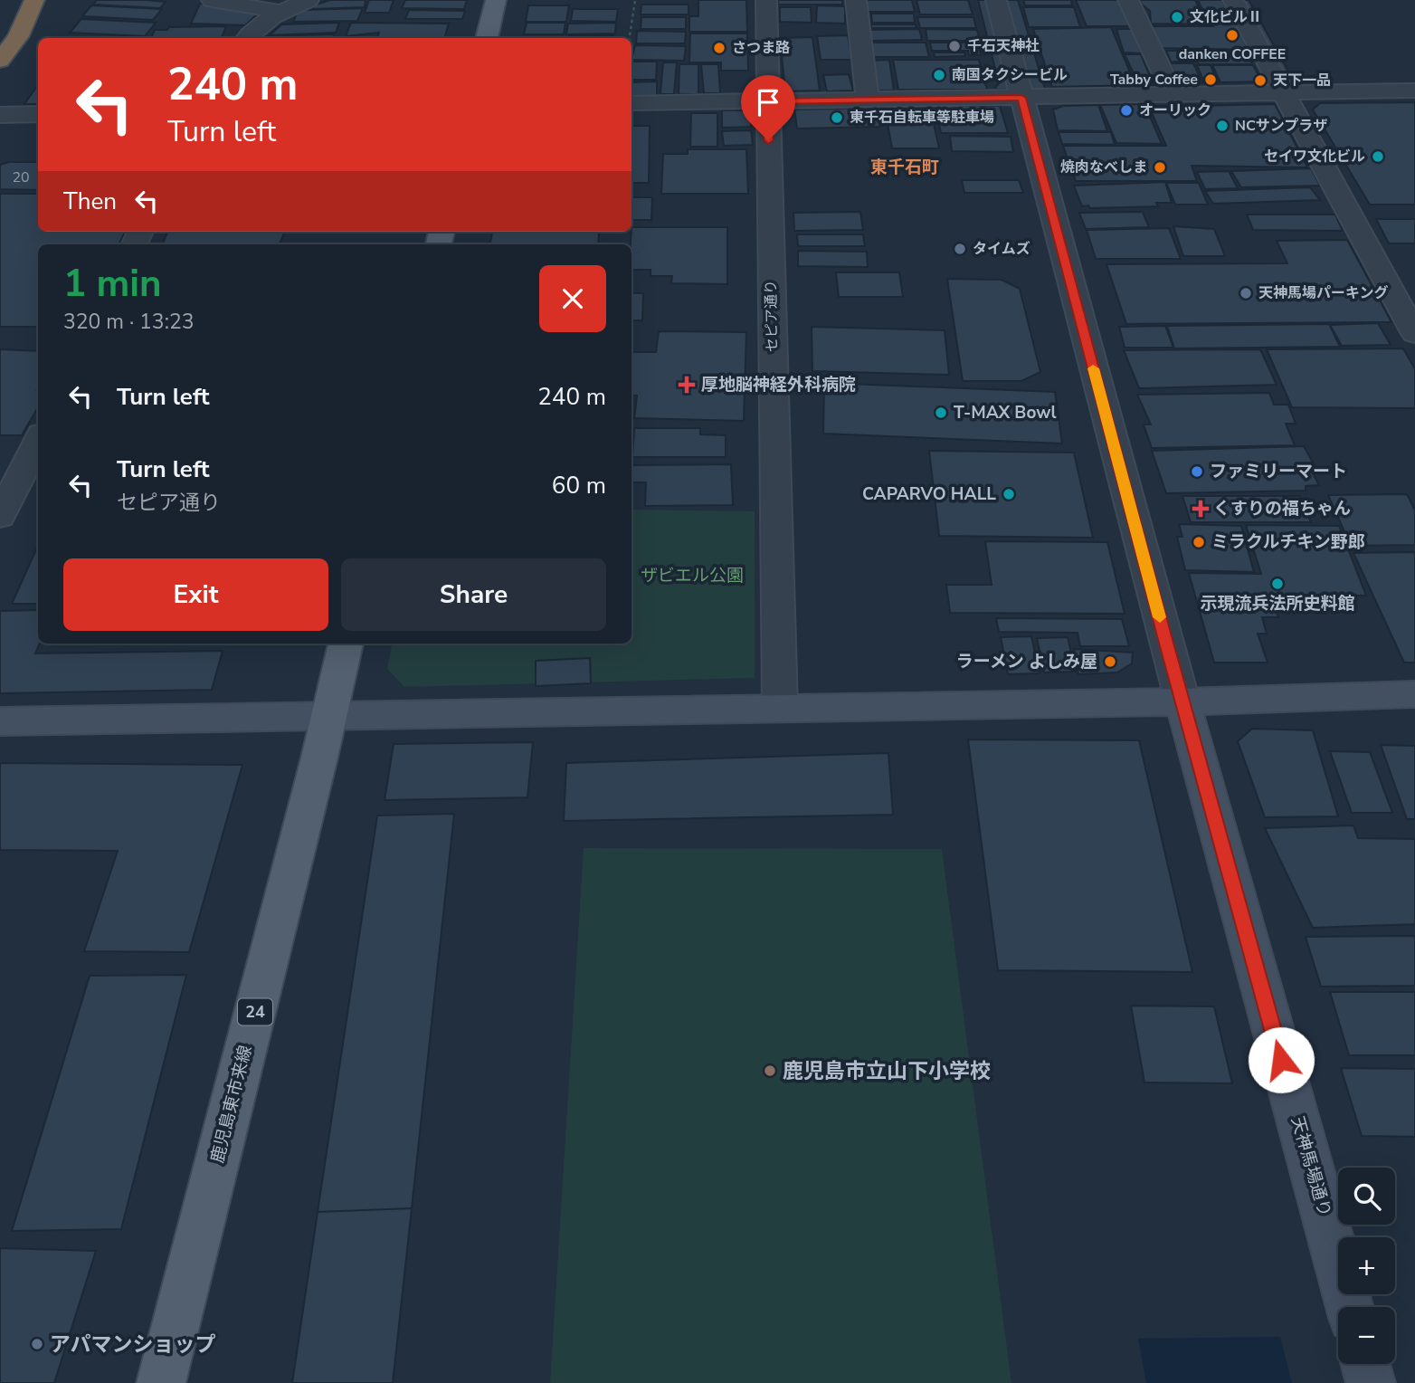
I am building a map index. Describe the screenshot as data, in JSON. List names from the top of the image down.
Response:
{
  "streets": {
    "main road": ["24", "鹿児島東市来線"],
    "street": ["セピア通り", "天神馬場通り"]
  },
  "districts": ["東千石町"],
  "parks": ["ザビエル公園"],
  "places": {
    "other": [
      "文化ビルⅡ",
      "danken COFFEE",
      "千石天神社",
      "さつま路",
      "南国タクシービル",
      "Tabby Coffee",
      "天下一品",
      "オーリック",
      "東千石自転車等駐車場",
      "NCサンプラザ",
      "セイワ文化ビル",
      "焼肉なべしま",
      "タイムズ",
      "天神馬場パーキング",
      "T-MAX Bowl",
      "ファミリーマート",
      "CAPARVO HALL",
      "ミラクルチキン野郎",
      "示現流兵法所史料館",
      "ラーメン よしみ屋",
      "鹿児島市立山下小学校",
      "アパマンショップ"
    ],
    "health": ["厚地脳神経外科病院", "くすりの福ちゃん"]
  },
  "house_numbers": ["20"],
  "page": {
    "turn": ["240 m", "Turn left"],
    "then": "Then",
    "heading": ["1 min", "320 m · 13:23"],
    "list": [
      {
        "name": "Turn left",
        "value": "240 m"
      },
      {
        "name": "Turn left",
        "note": "セピア通り",
        "value": "60 m"
      }
    ],
    "buttons": ["Exit", "Share"],
    "map_buttons": ["+", "−"]
  }
}
